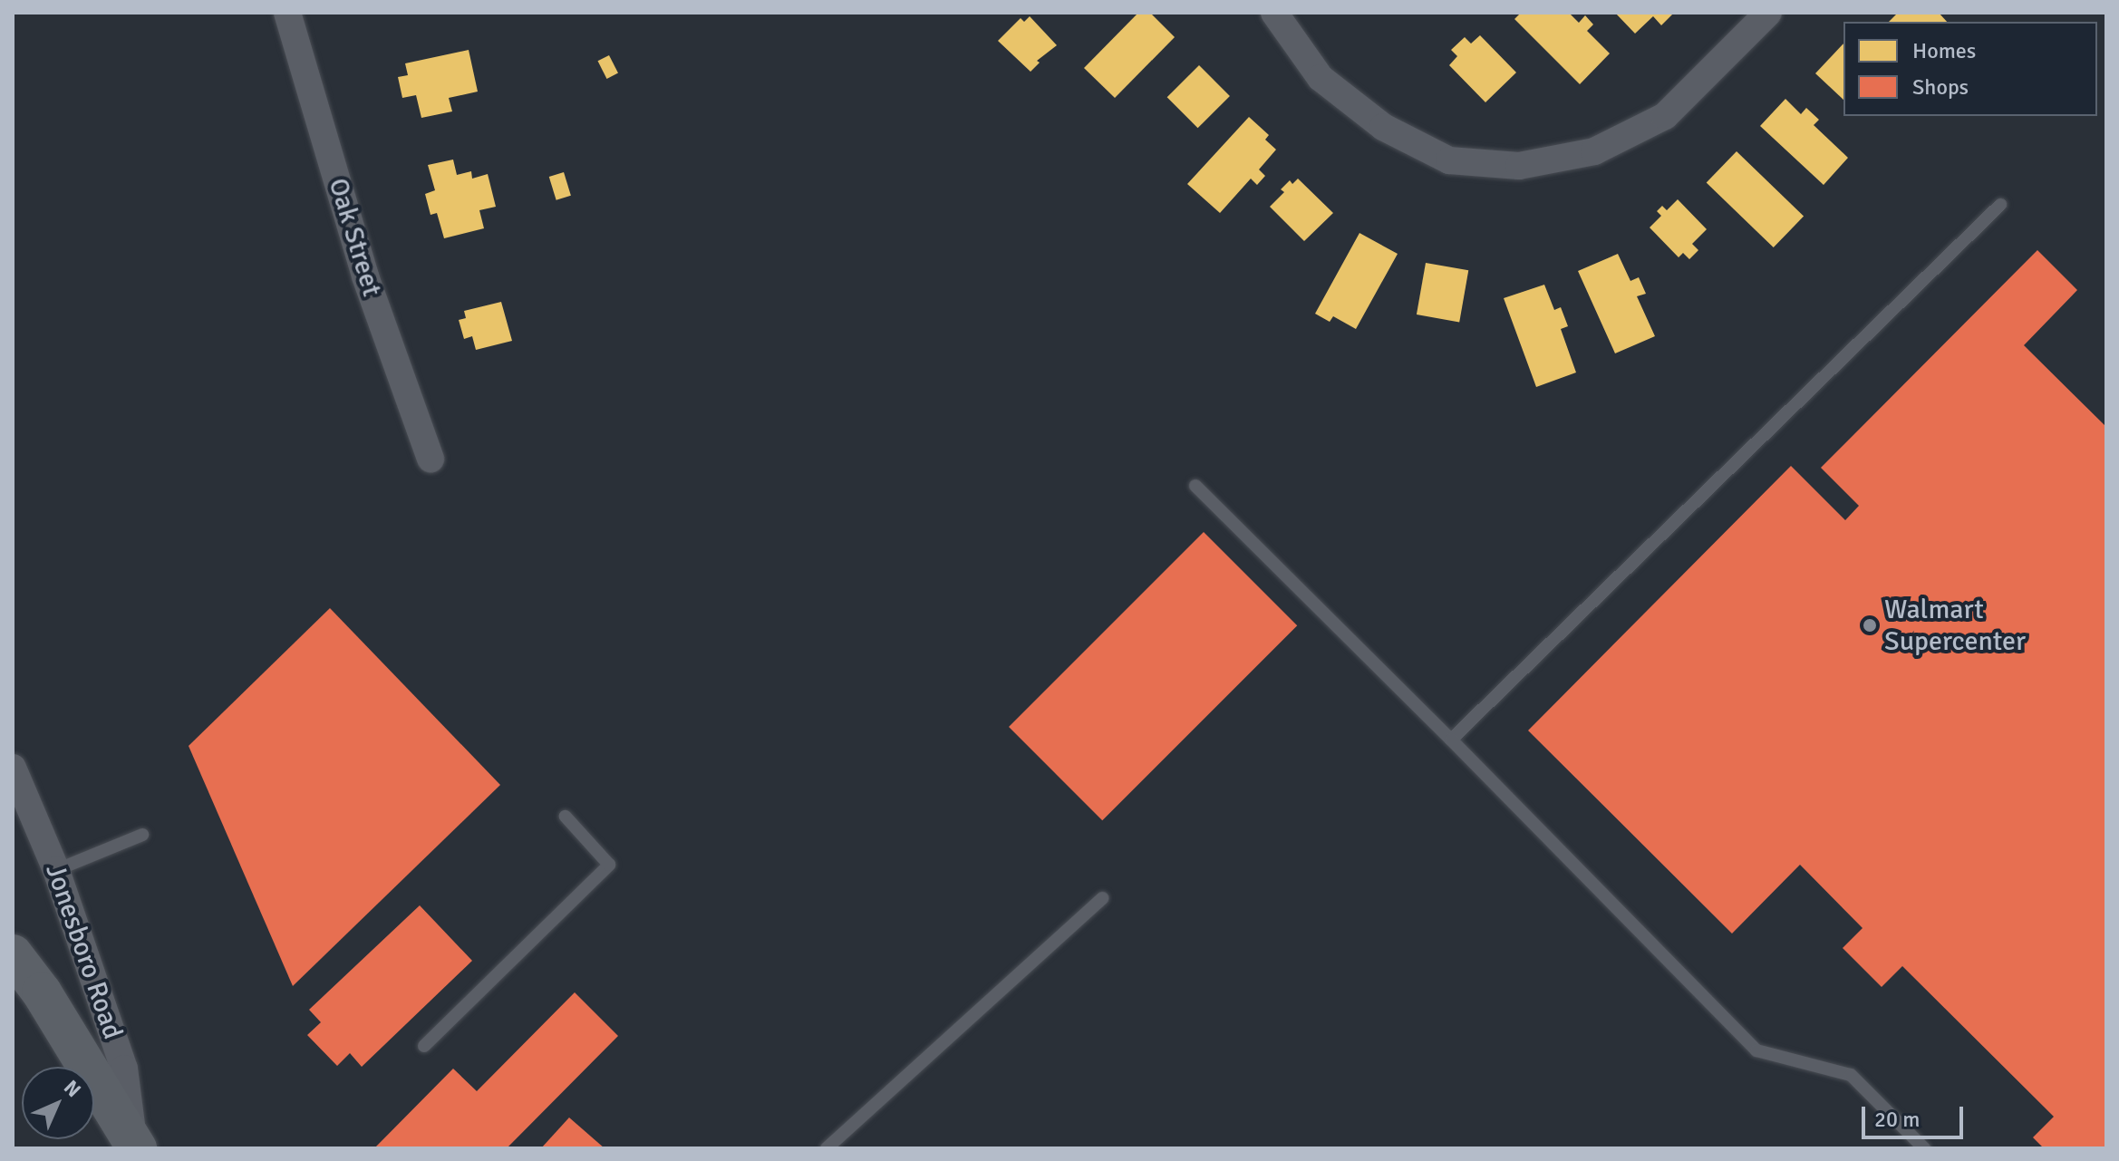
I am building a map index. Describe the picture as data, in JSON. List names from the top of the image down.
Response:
{
  "streets": {
    "main road": ["Jonesboro Road"],
    "street": ["Oak Street"]
  },
  "places": ["Walmart Supercenter"],
  "legend": ["Homes", "Shops"],
  "scale_bar": "20 m",
  "north": "top right"
}
